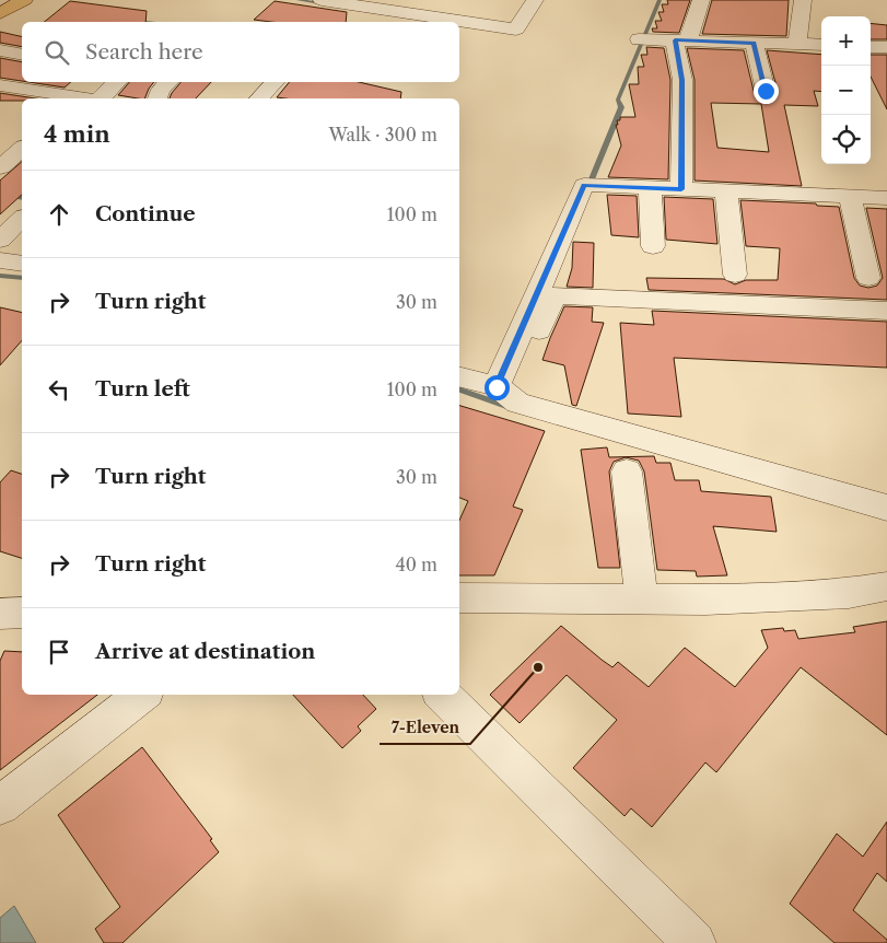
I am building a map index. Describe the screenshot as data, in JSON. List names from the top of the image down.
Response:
{
  "places": ["7-Eleven"],
  "page": {
    "map_buttons": ["+", "−"],
    "search": "Search here",
    "heading": ["4 min", "Walk · 300 m"],
    "list": [
      ["Continue", "100 m"],
      ["Turn right", "30 m"],
      ["Turn left", "100 m"],
      ["Turn right", "30 m"],
      ["Turn right", "40 m"],
      "Arrive at destination"
    ]
  }
}
